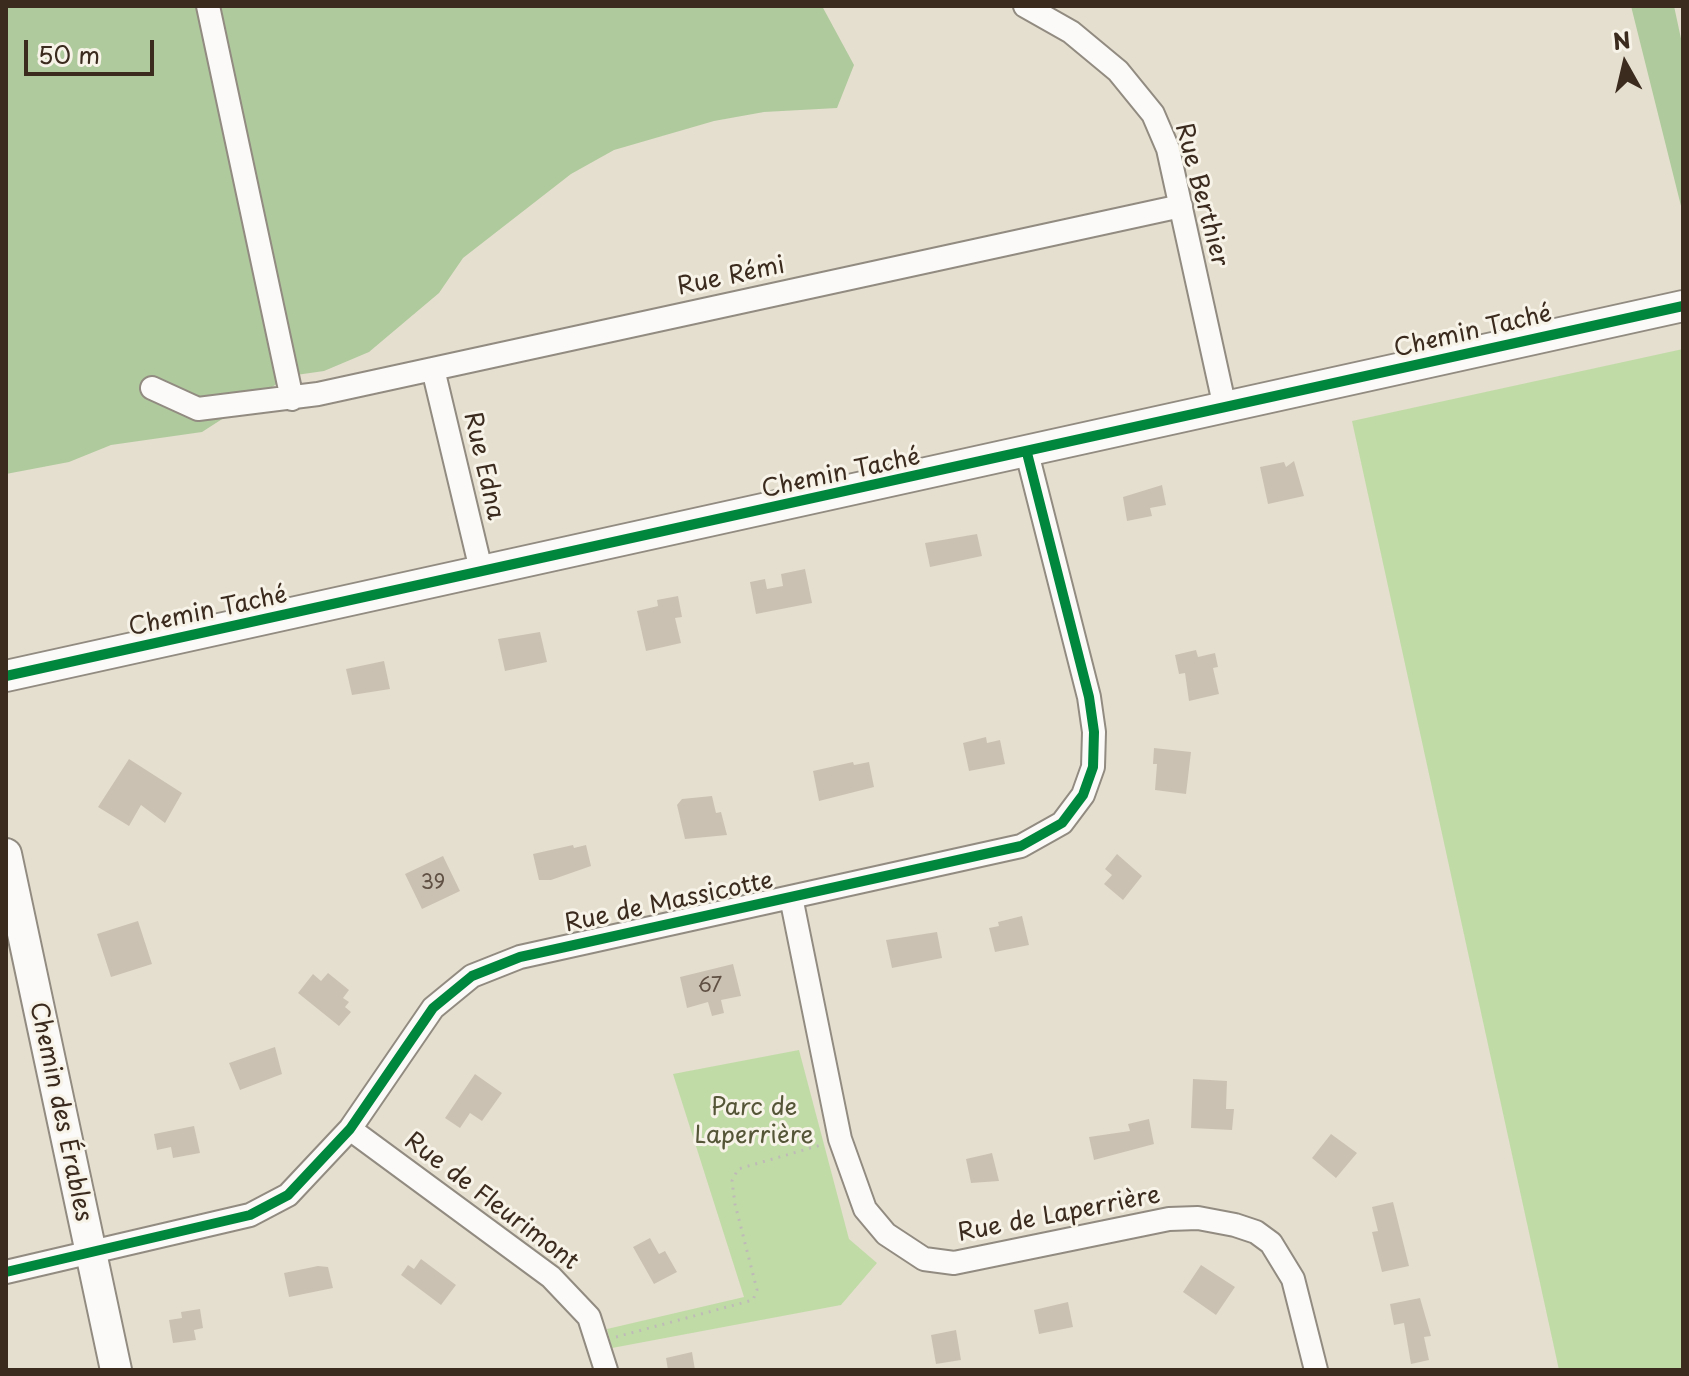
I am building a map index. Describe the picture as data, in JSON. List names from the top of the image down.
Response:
{
  "streets": {
    "street": [
      "Rue Berthier",
      "Rue Rémi",
      "Chemin Taché",
      "Rue Edna",
      "Rue de Massicotte",
      "Chemin des Érables",
      "Rue de Fleurimont",
      "Rue de Laperrière"
    ]
  },
  "crossings": [
    ["Rue Berthier", "Rue Rémi"],
    ["Rue Berthier", "Chemin Taché"],
    ["Rue Rémi", "Rue Edna"],
    ["Chemin Taché", "Rue Edna"],
    ["Chemin Taché", "Rue de Massicotte"],
    ["Rue de Massicotte", "Chemin des Érables"],
    ["Rue de Massicotte", "Rue de Fleurimont"],
    ["Rue de Massicotte", "Rue de Laperrière"]
  ],
  "parks": ["Parc de Laperrière"],
  "house_numbers": ["39", "67"],
  "scale_bar": "50 m",
  "north": "top"
}
